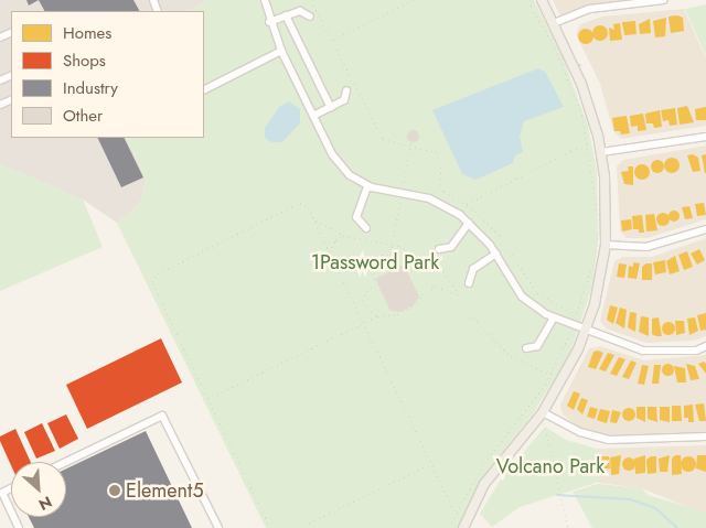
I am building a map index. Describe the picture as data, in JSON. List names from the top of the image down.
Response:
{
  "parks": ["1Password Park", "Volcano Park"],
  "places": ["Element5"],
  "legend": [
    "Homes",
    "Shops",
    "Industry",
    "Other"
  ],
  "north": "bottom right"
}
